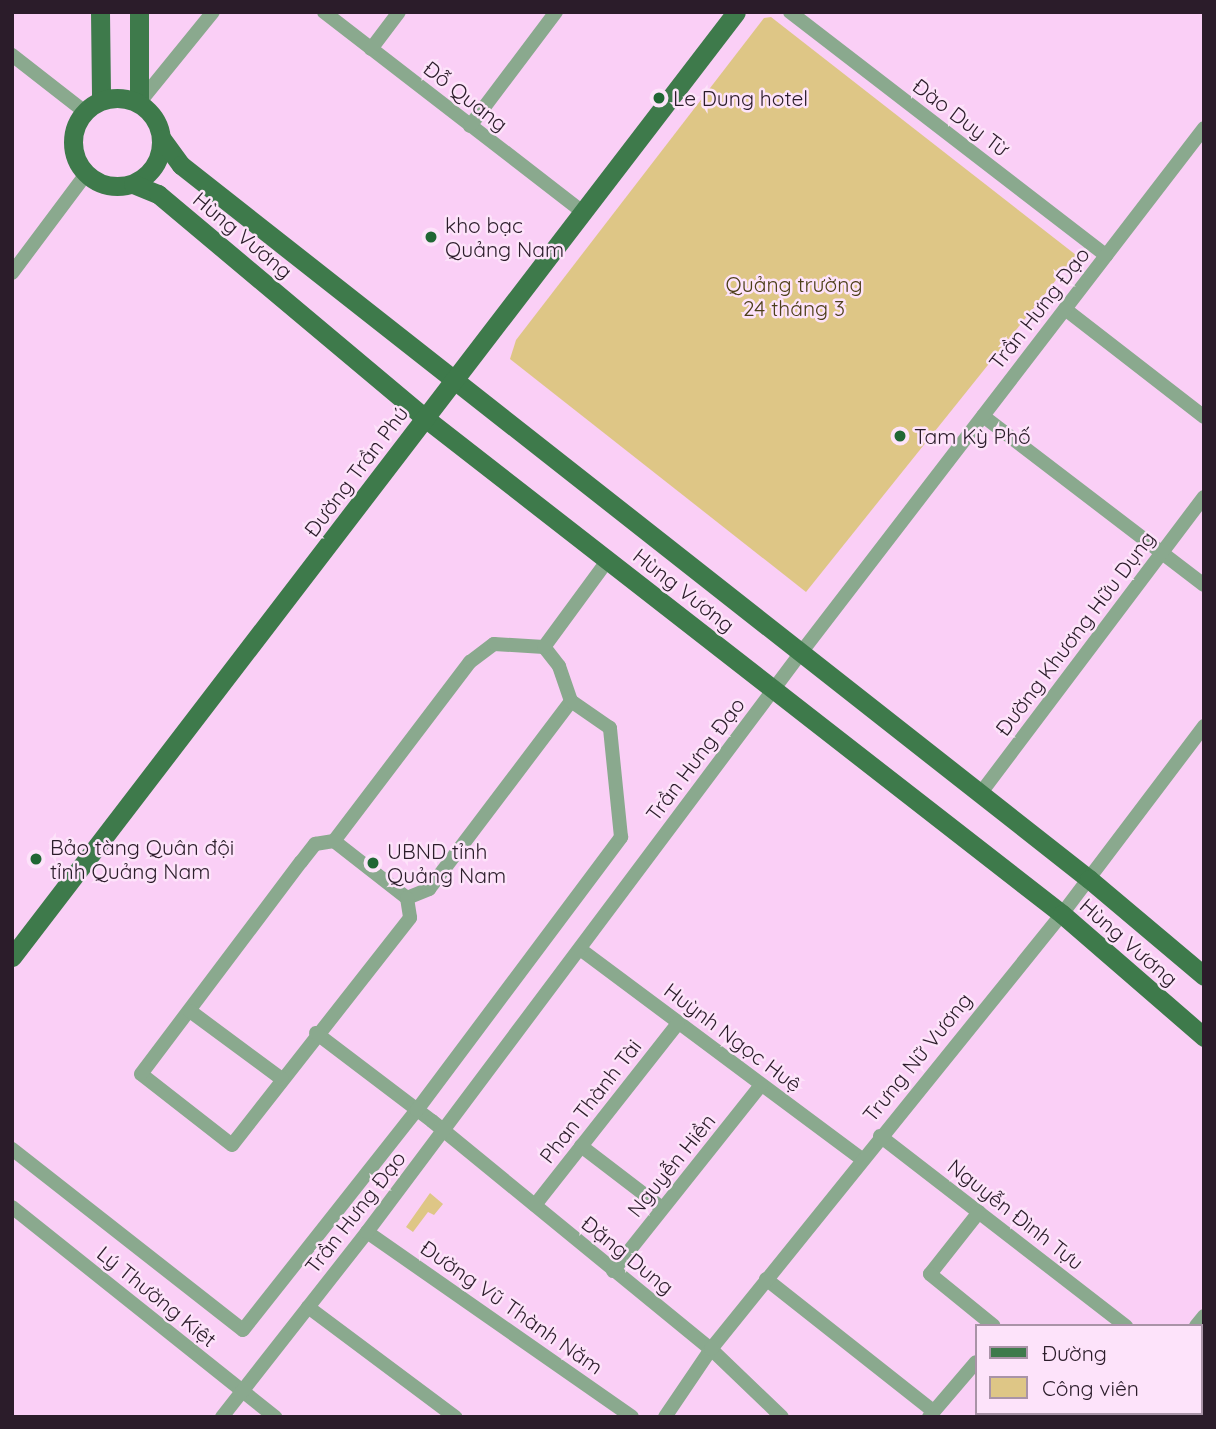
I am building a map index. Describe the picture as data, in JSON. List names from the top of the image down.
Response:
{
  "streets": {
    "main road": ["Hùng Vương", "Đường Trần Phú"],
    "street": [
      "Đỗ Quang",
      "Đào Duy Từ",
      "Trần Hưng Đạo",
      "Đường Khương Hữu Dụng",
      "Huỳnh Ngọc Huệ",
      "Trưng Nữ Vương",
      "Phan Thành Tài",
      "Nguyễn Hiền",
      "Nguyễn Đình Tựu",
      "Đặng Dung",
      "Lý Thường Kiệt",
      "Đường Vũ Thành Năm"
    ]
  },
  "crossings": [
    ["Đỗ Quang", "Đường Trần Phú"],
    ["Đào Duy Từ", "Trần Hưng Đạo"],
    ["Hùng Vương", "Trần Hưng Đạo"],
    ["Hùng Vương", "Đường Trần Phú"],
    ["Hùng Vương", "Đường Khương Hữu Dụng"],
    ["Hùng Vương", "Trưng Nữ Vương"],
    ["Trần Hưng Đạo", "Huỳnh Ngọc Huệ"],
    ["Trần Hưng Đạo", "Đặng Dung"],
    ["Trần Hưng Đạo", "Lý Thường Kiệt"],
    ["Trần Hưng Đạo", "Đường Vũ Thành Năm"],
    ["Huỳnh Ngọc Huệ", "Trưng Nữ Vương"],
    ["Huỳnh Ngọc Huệ", "Phan Thành Tài"],
    ["Huỳnh Ngọc Huệ", "Nguyễn Hiền"],
    ["Trưng Nữ Vương", "Nguyễn Đình Tựu"],
    ["Trưng Nữ Vương", "Đặng Dung"],
    ["Phan Thành Tài", "Đặng Dung"],
    ["Nguyễn Hiền", "Đặng Dung"]
  ],
  "parks": ["Quảng trường 24 tháng 3"],
  "places": [
    "Le Dung hotel",
    "kho bạc Quảng Nam",
    "Tam Kỳ Phố",
    "Bảo tàng Quân đội tỉnh Quảng Nam",
    "UBND tỉnh Quảng Nam"
  ],
  "legend": ["Đường", "Công viên"]
}
